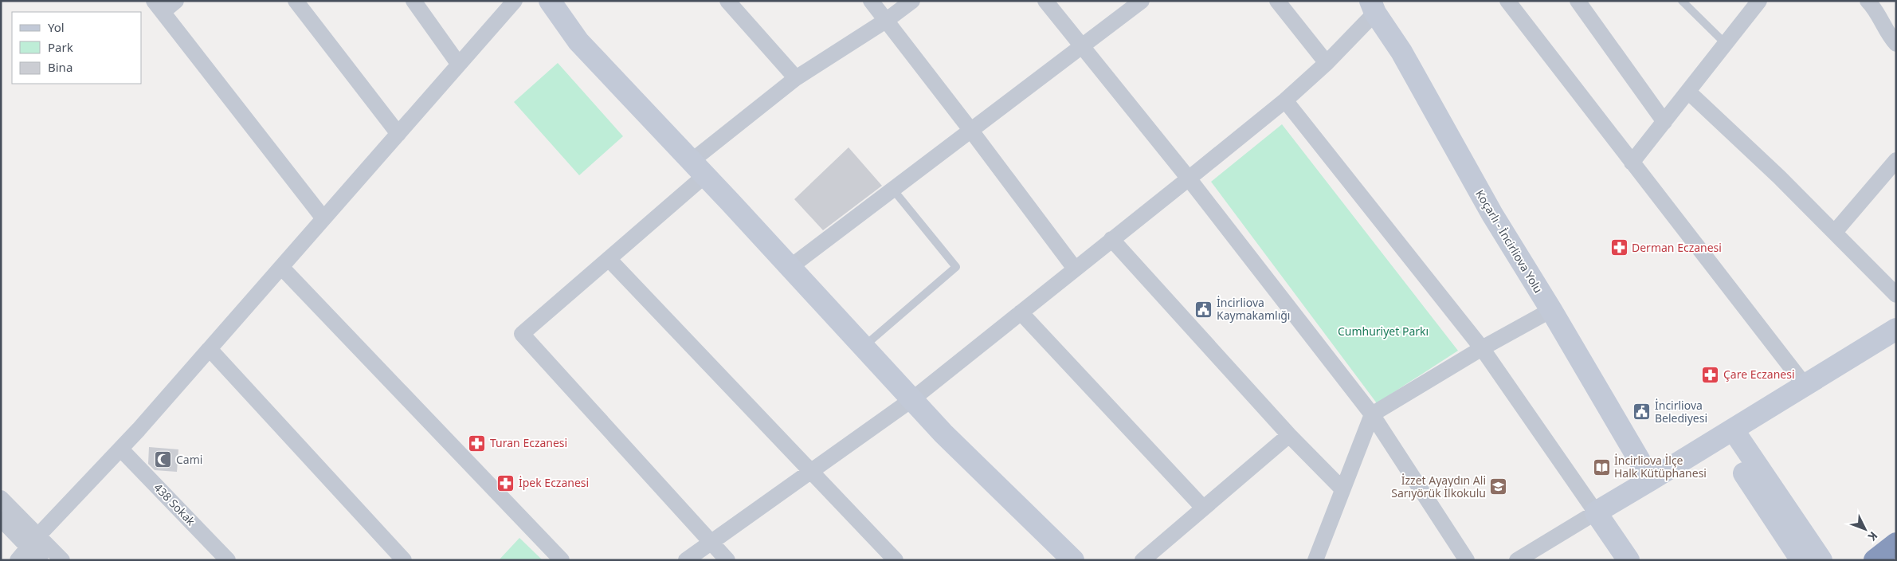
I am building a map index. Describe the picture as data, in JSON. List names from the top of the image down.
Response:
{
  "streets": {
    "street": ["Koçarlı - İncirliova Yolu", "438 Sokak"]
  },
  "parks": ["Cumhuriyet Parkı"],
  "places": {
    "pharmacy": [
      "Derman Eczanesi",
      "Çare Eczanesi",
      "Turan Eczanesi",
      "İpek Eczanesi"
    ],
    "public building": ["İncirliova Kaymakamlığı", "İncirliova Belediyesi"],
    "mosque": ["Cami"],
    "library": ["İncirliova İlçe Halk Kütüphanesi"],
    "school or university": ["İzzet Ayaydın Ali Sarıyörük İlkokulu"]
  },
  "legend": ["Yol", "Park", "Bina"],
  "north": "bottom right"
}
